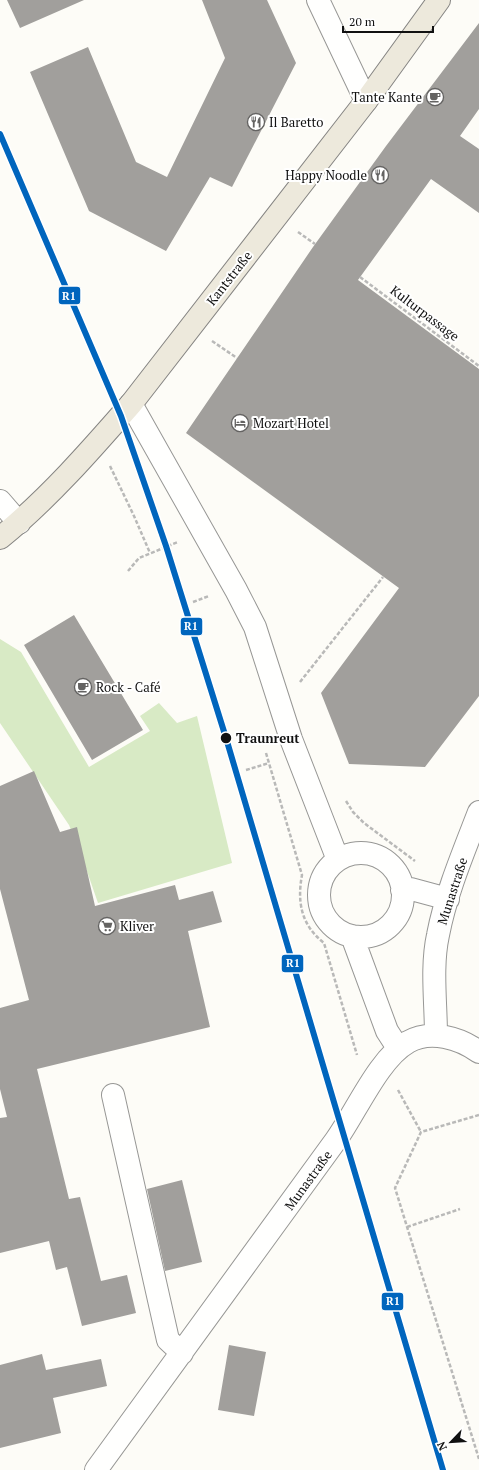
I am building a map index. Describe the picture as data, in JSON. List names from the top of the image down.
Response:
{
  "streets": {
    "main road": ["Kantstraße"],
    "street": ["Munastraße"],
    "path": ["Kulturpassage"]
  },
  "places": {
    "cafe": ["Tante Kante", "Rock - Café"],
    "restaurant": ["Il Baretto", "Happy Noodle"],
    "hotel": ["Mozart Hotel"],
    "other": ["Traunreut"],
    "supermarket": ["Kliver"]
  },
  "lines": ["transit line R1"],
  "scale_bar": "20 m",
  "north": "bottom left"
}
